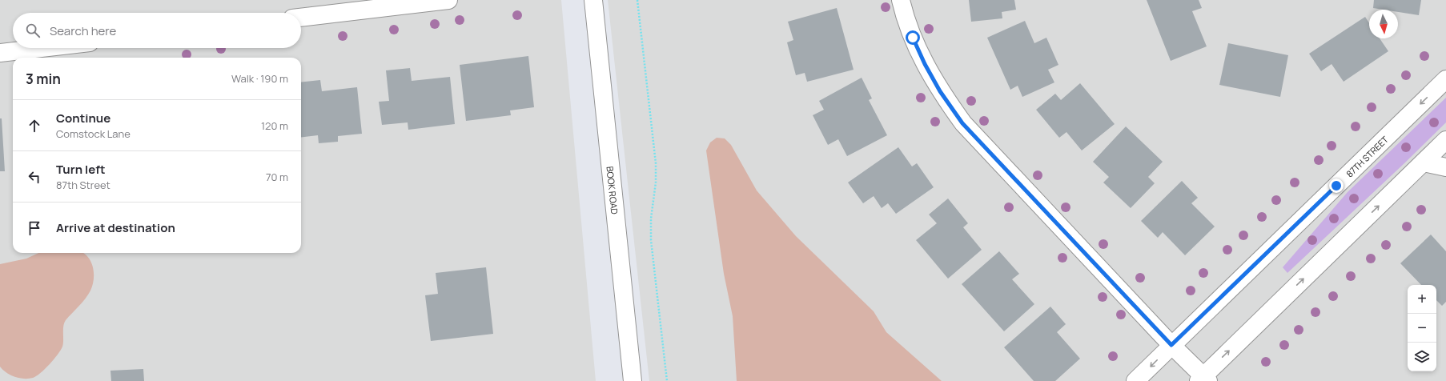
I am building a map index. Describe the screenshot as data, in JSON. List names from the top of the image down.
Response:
{
  "streets": {
    "street": ["87TH STREET", "BOOK ROAD"]
  },
  "north": "bottom",
  "page": {
    "search": "Search here",
    "heading": ["3 min", "Walk · 190 m"],
    "list": [
      ["Continue", "Comstock Lane", "120 m"],
      ["Turn left", "87th Street", "70 m"],
      "Arrive at destination"
    ],
    "map_buttons": ["+", "−"]
  }
}
